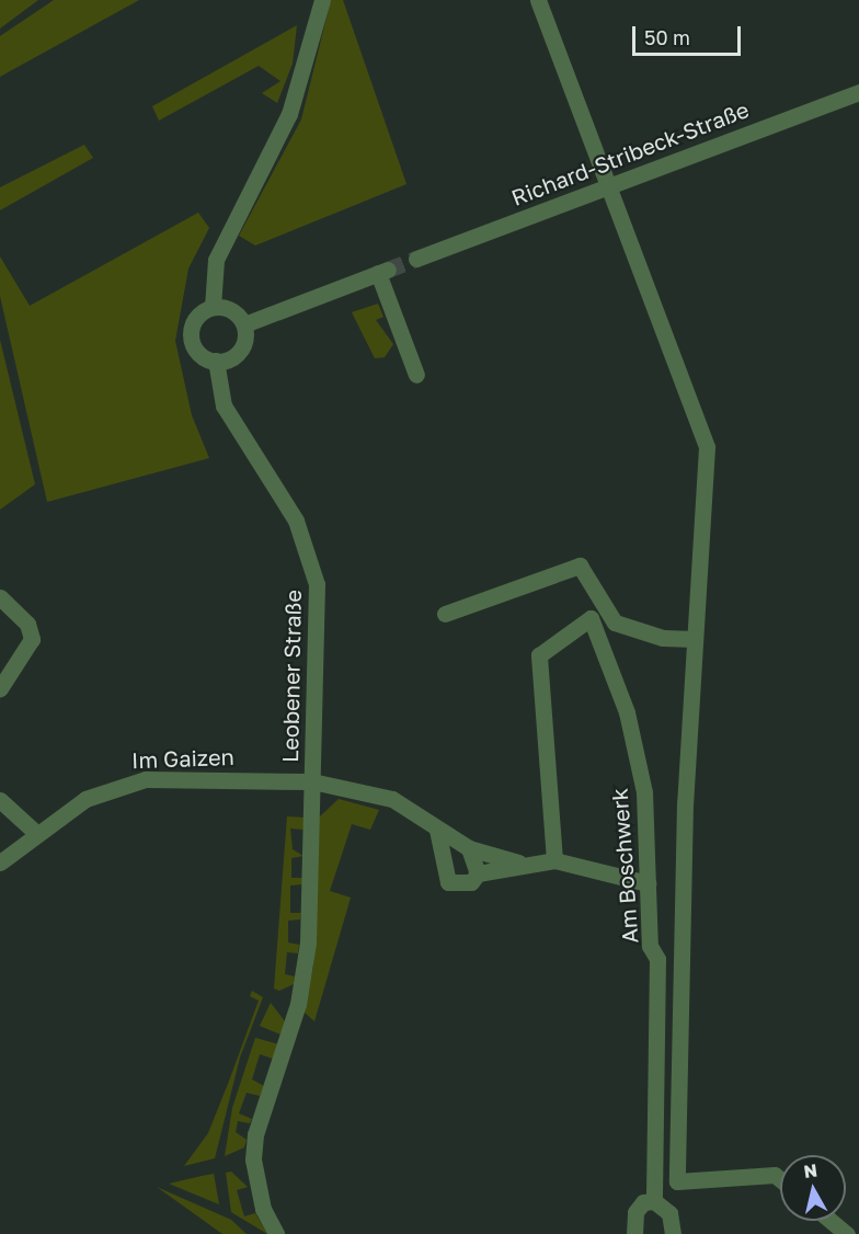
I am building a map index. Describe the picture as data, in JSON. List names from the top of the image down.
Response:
{
  "streets": {
    "street": [
      "Richard-Stribeck-Straße",
      "Leobener Straße",
      "Im Gaizen",
      "Am Boschwerk"
    ]
  },
  "crossings": [
    ["Leobener Straße", "Im Gaizen"],
    ["Leobener Straße", "Am Boschwerk"]
  ],
  "scale_bar": "50 m",
  "north": "top"
}
